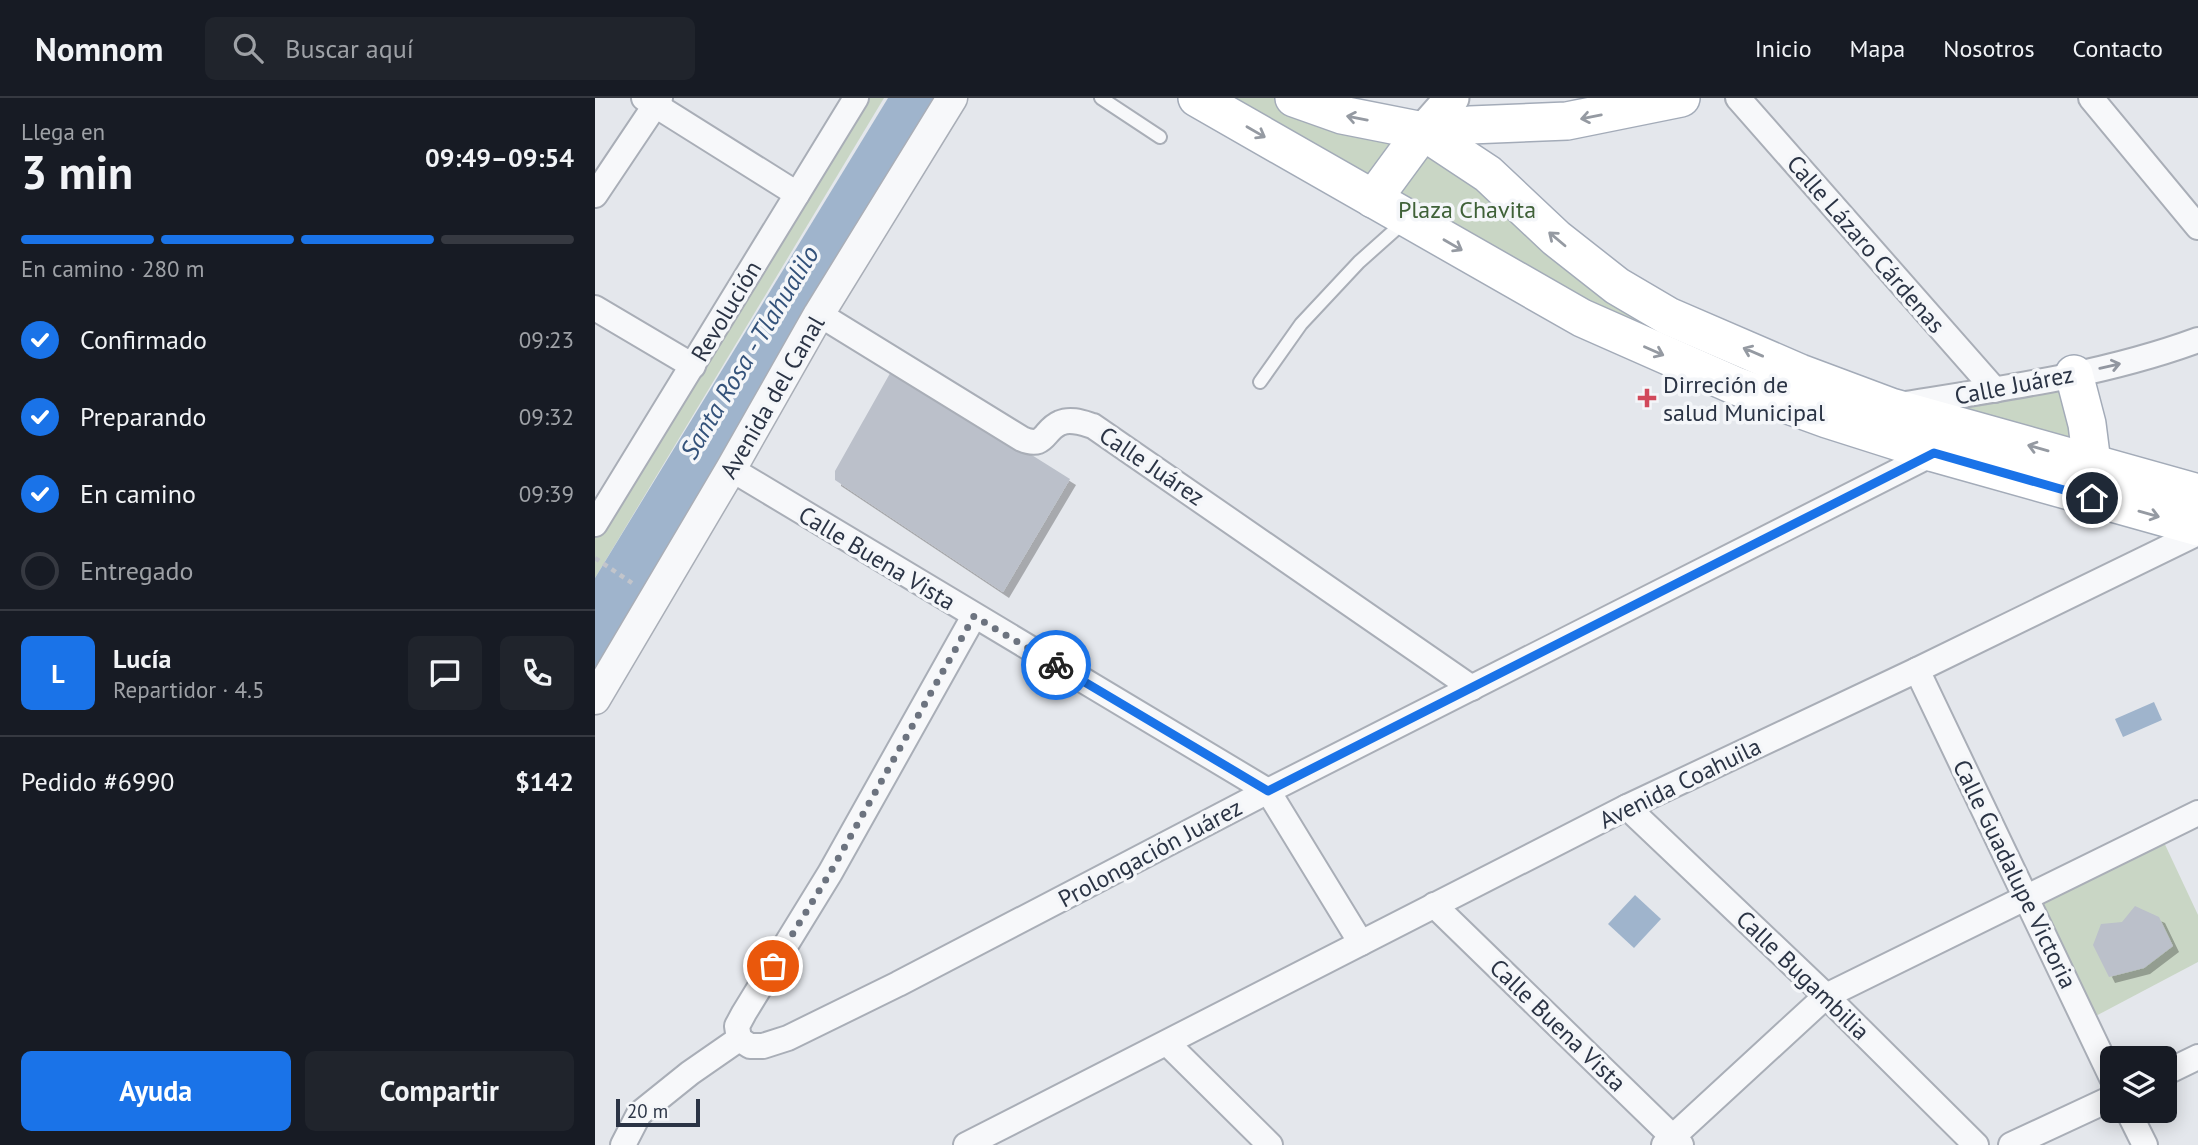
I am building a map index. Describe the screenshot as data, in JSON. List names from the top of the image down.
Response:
{
  "streets": {
    "street": [
      "Calle Lázaro Cárdenas",
      "Revolución",
      "Calle Juárez",
      "Avenida del Canal",
      "Calle Buena Vista",
      "Avenida Coahuila",
      "Prolongación Juárez",
      "Calle Guadalupe Victoria",
      "Calle Bugambilia"
    ]
  },
  "crossings": [
    ["Calle Lázaro Cárdenas", "Calle Juárez"],
    ["Calle Juárez", "Avenida del Canal"],
    ["Calle Juárez", "Prolongación Juárez"],
    ["Avenida del Canal", "Calle Buena Vista"],
    ["Calle Buena Vista", "Avenida Coahuila"],
    ["Calle Buena Vista", "Prolongación Juárez"],
    ["Avenida Coahuila", "Calle Guadalupe Victoria"],
    ["Avenida Coahuila", "Calle Bugambilia"]
  ],
  "water": ["Santa Rosa - Tlahualilo"],
  "parks": ["Plaza Chavita"],
  "places": {
    "health": ["Dirreción de salud Municipal"]
  },
  "scale_bar": "20 m",
  "page": {
    "header": "Nomnom",
    "search": "Buscar aquí",
    "nav": [
      "Inicio",
      "Mapa",
      "Nosotros",
      "Contacto"
    ],
    "heading": ["3 min", "Llega en", "09:49–09:54"],
    "panel": [
      "Lucía",
      "Repartidor · 4.5",
      "Pedido #6990",
      "$142"
    ],
    "bar": "En camino · 280 m",
    "list": [
      ["Confirmado", "09:23"],
      ["Preparando", "09:32"],
      ["En camino", "09:39"],
      "Entregado"
    ],
    "round": "L",
    "buttons": ["Ayuda", "Compartir"],
    "scale": "20 m"
  }
}
